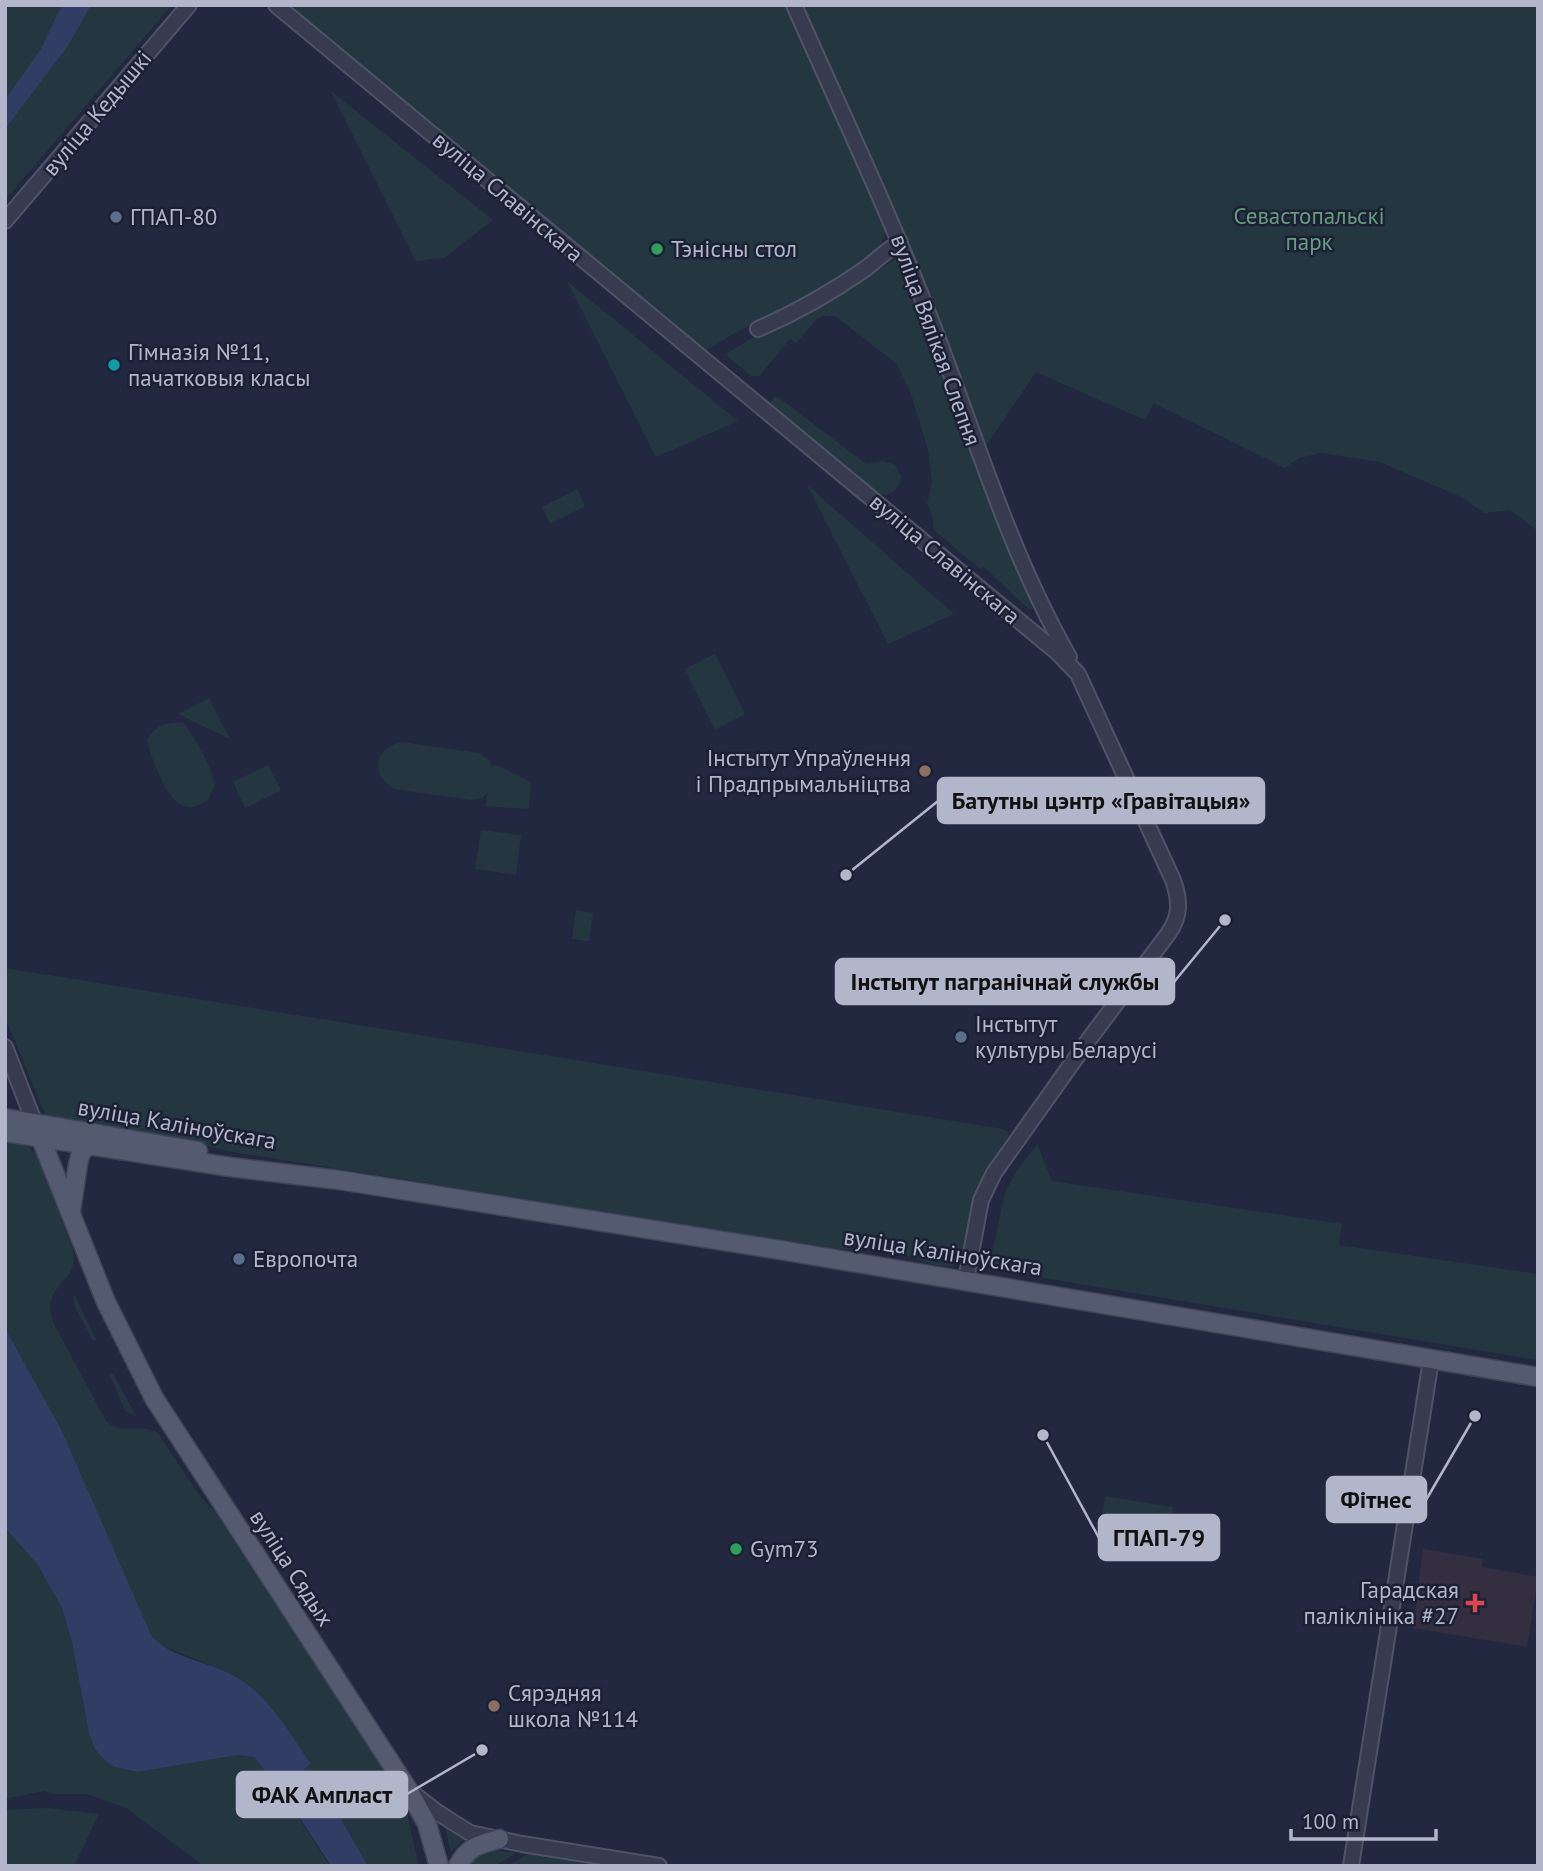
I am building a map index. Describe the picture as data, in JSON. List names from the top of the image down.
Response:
{
  "streets": {
    "main road": ["вуліца Каліноўскага", "вуліца Сядых"],
    "street": ["вуліца Кедышкі", "вуліца Славінскага", "вуліца Вялікая Слепня"]
  },
  "crossings": [
    ["вуліца Славінскага", "вуліца Вялікая Слепня"],
    ["вуліца Славінскага", "вуліца Каліноўскага"],
    ["вуліца Каліноўскага", "вуліца Сядых"]
  ],
  "parks": ["Севастопальскі парк"],
  "places": {
    "other": [
      "ГПАП-80",
      "Тэнісны стол",
      "Гімназія №11, пачатковыя класы",
      "Інстытут Упраўлення і Прадпрымальніцтва",
      "Батутны цэнтр «Гравітацыя»",
      "Інстытут пагранічнай службы",
      "Інстытут культуры Беларусі",
      "Европочта",
      "Фітнес",
      "ГПАП-79",
      "Gym73",
      "Сярэдняя школа №114",
      "ФАК Ампласт"
    ],
    "health": ["Гарадская паліклініка #27"]
  },
  "scale_bar": "100 m"
}
